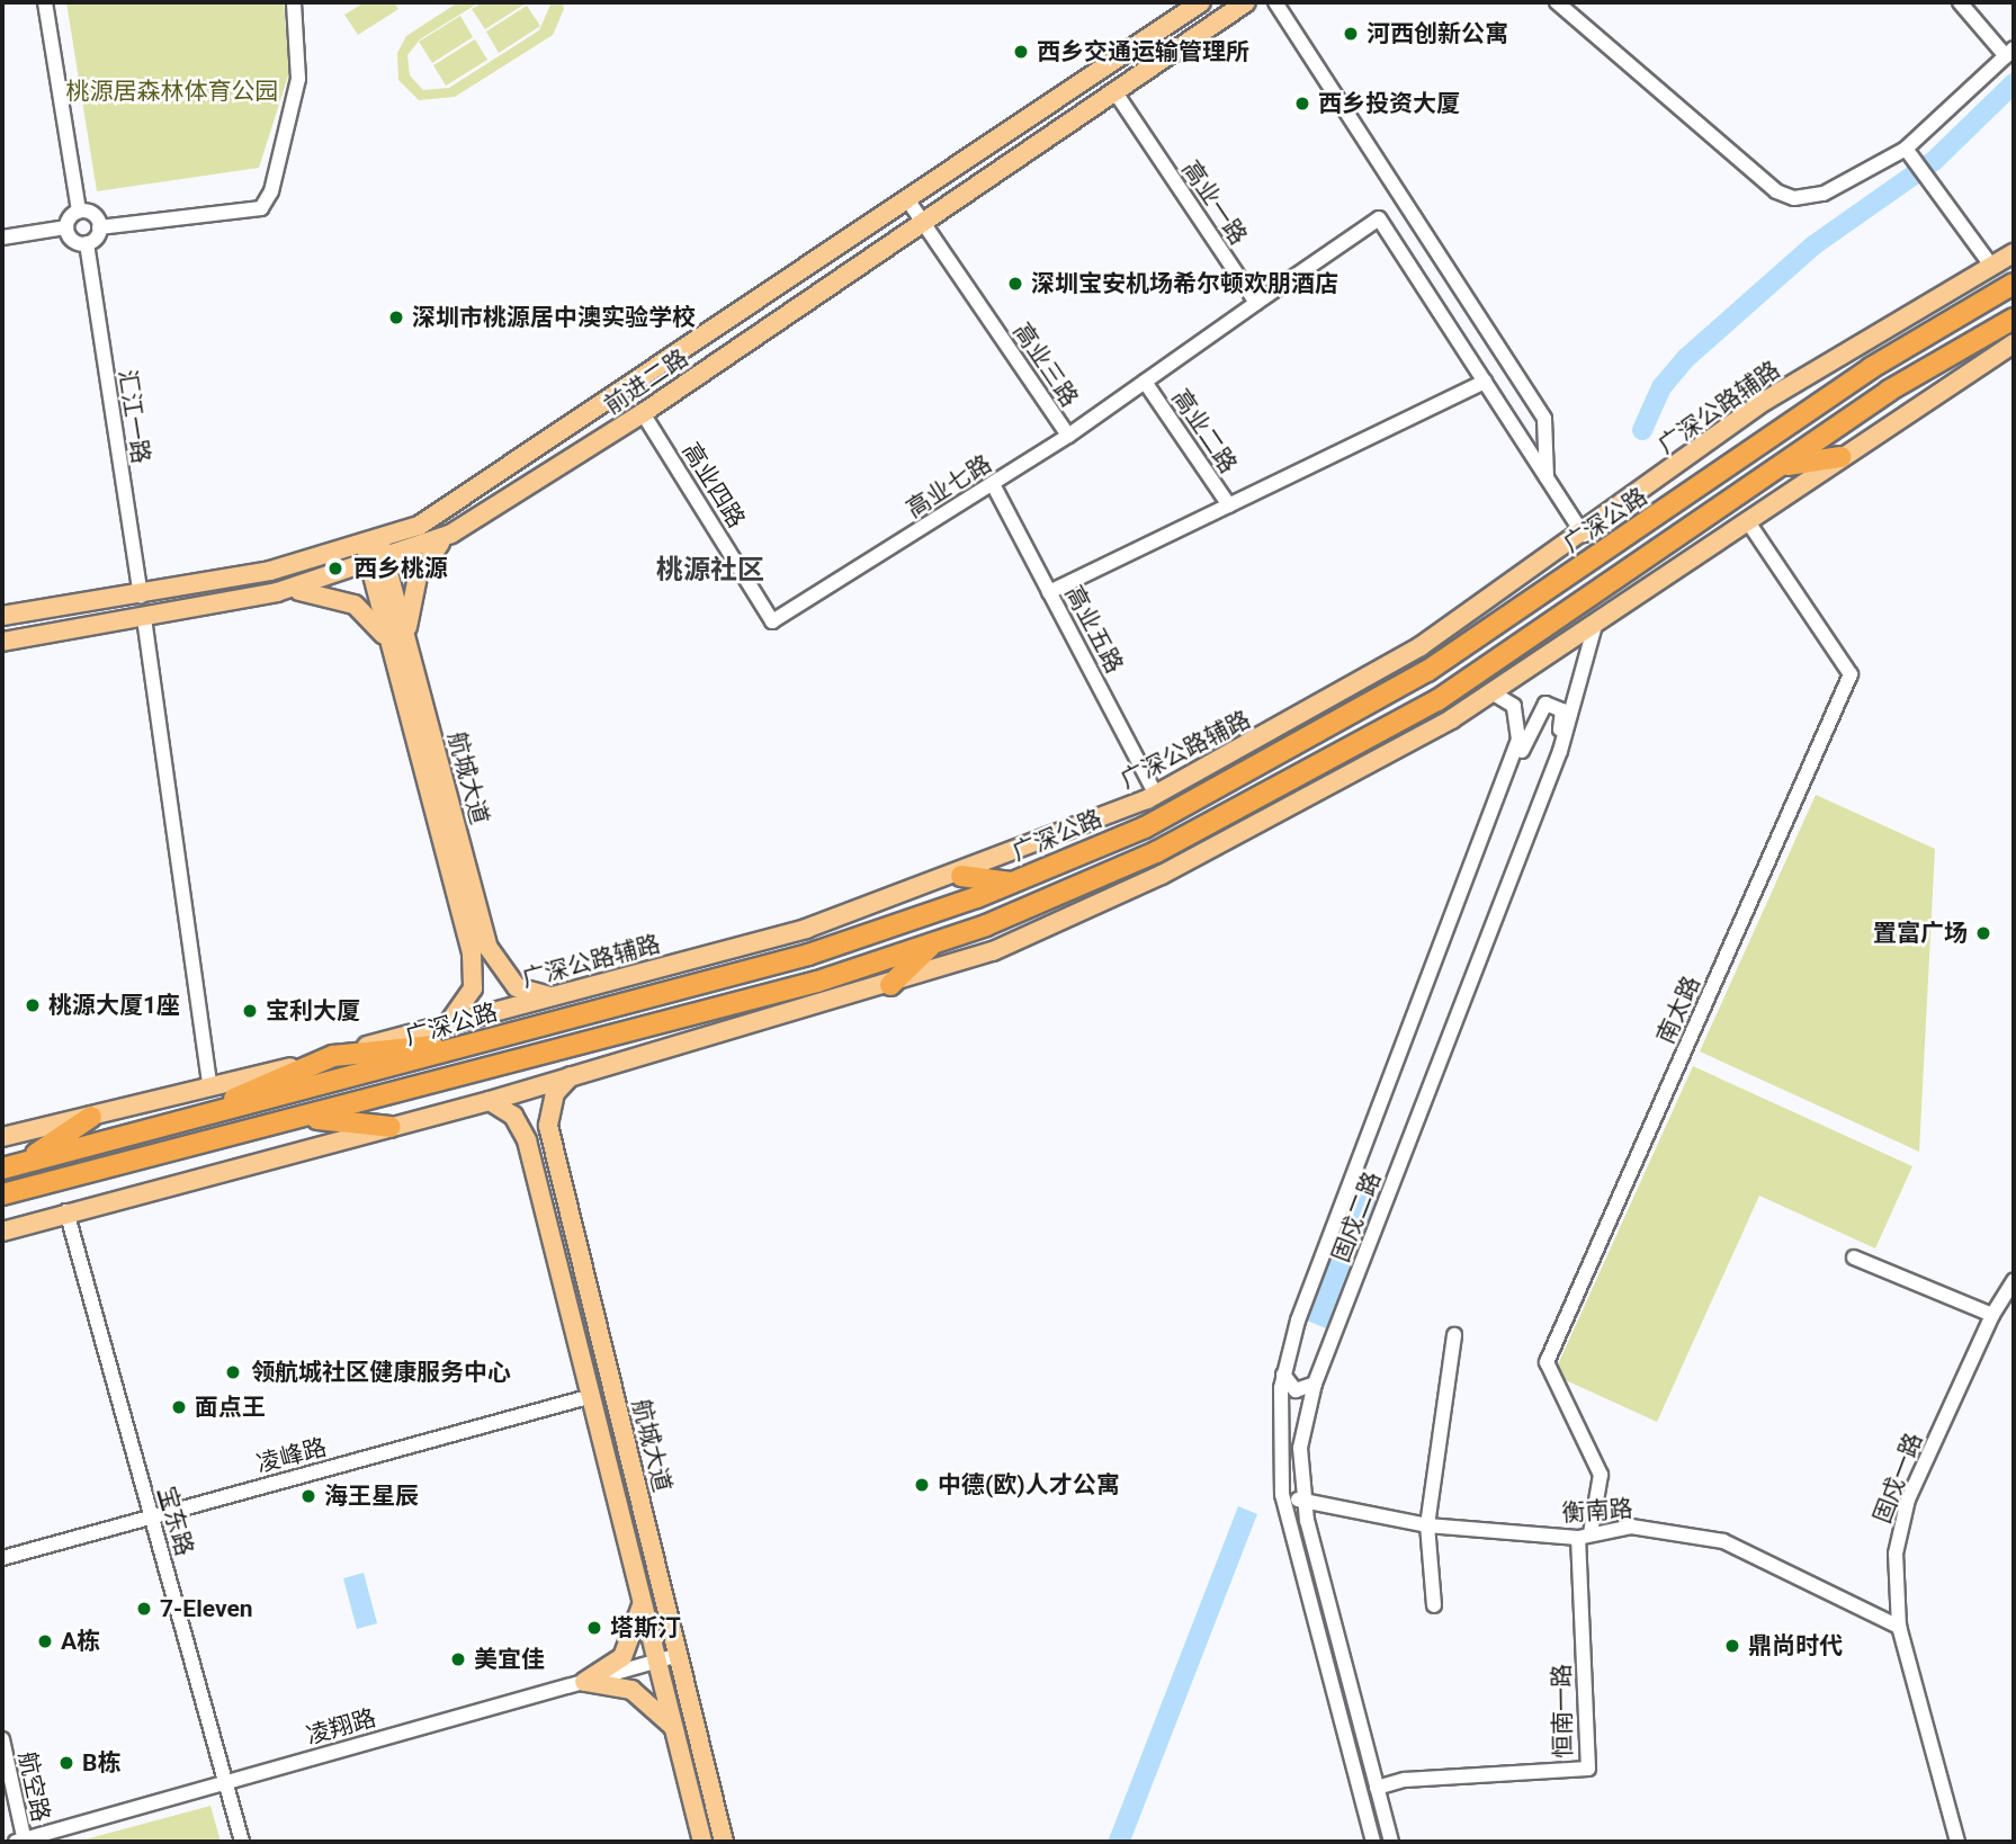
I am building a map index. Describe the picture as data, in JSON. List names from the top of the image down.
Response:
{
  "streets": {
    "highway": ["广深公路"],
    "main road": ["前进二路", "广深公路辅路", "航城大道"],
    "street": [
      "高业一路",
      "高业三路",
      "汇江一路",
      "高业二路",
      "高业四路",
      "高业七路",
      "高业五路",
      "南太路",
      "固戍二路",
      "凌峰路",
      "固戍一路",
      "衡南路",
      "宝东路",
      "恒南一路",
      "凌翔路",
      "航空路"
    ]
  },
  "crossings": [
    ["高业一路", "前进二路"],
    ["高业三路", "前进二路"],
    ["高业三路", "高业七路"],
    ["前进二路", "汇江一路"],
    ["前进二路", "高业四路"],
    ["前进二路", "航城大道"],
    ["广深公路辅路", "高业五路"],
    ["广深公路辅路", "航城大道"],
    ["高业二路", "高业七路"],
    ["高业四路", "高业七路"],
    ["高业七路", "高业五路"],
    ["航城大道", "凌峰路"],
    ["航城大道", "凌翔路"],
    ["南太路", "衡南路"],
    ["南太路", "恒南一路"],
    ["固戍二路", "衡南路"],
    ["固戍二路", "恒南一路"],
    ["凌峰路", "宝东路"],
    ["固戍一路", "衡南路"],
    ["衡南路", "恒南一路"],
    ["宝东路", "凌翔路"],
    ["凌翔路", "航空路"]
  ],
  "districts": ["桃源社区"],
  "parks": ["桃源居森林体育公园"],
  "places": [
    "河西创新公寓",
    "西乡交通运输管理所",
    "西乡投资大厦",
    "深圳宝安机场希尔顿欢朋酒店",
    "深圳市桃源居中澳实验学校",
    "西乡桃源",
    "置富广场",
    "桃源大厦1座",
    "宝利大厦",
    "领航城社区健康服务中心",
    "面点王",
    "中德(欧)人才公寓",
    "海王星辰",
    "7-Eleven",
    "塔斯汀",
    "A栋",
    "鼎尚时代",
    "美宜佳",
    "B栋"
  ]
}
